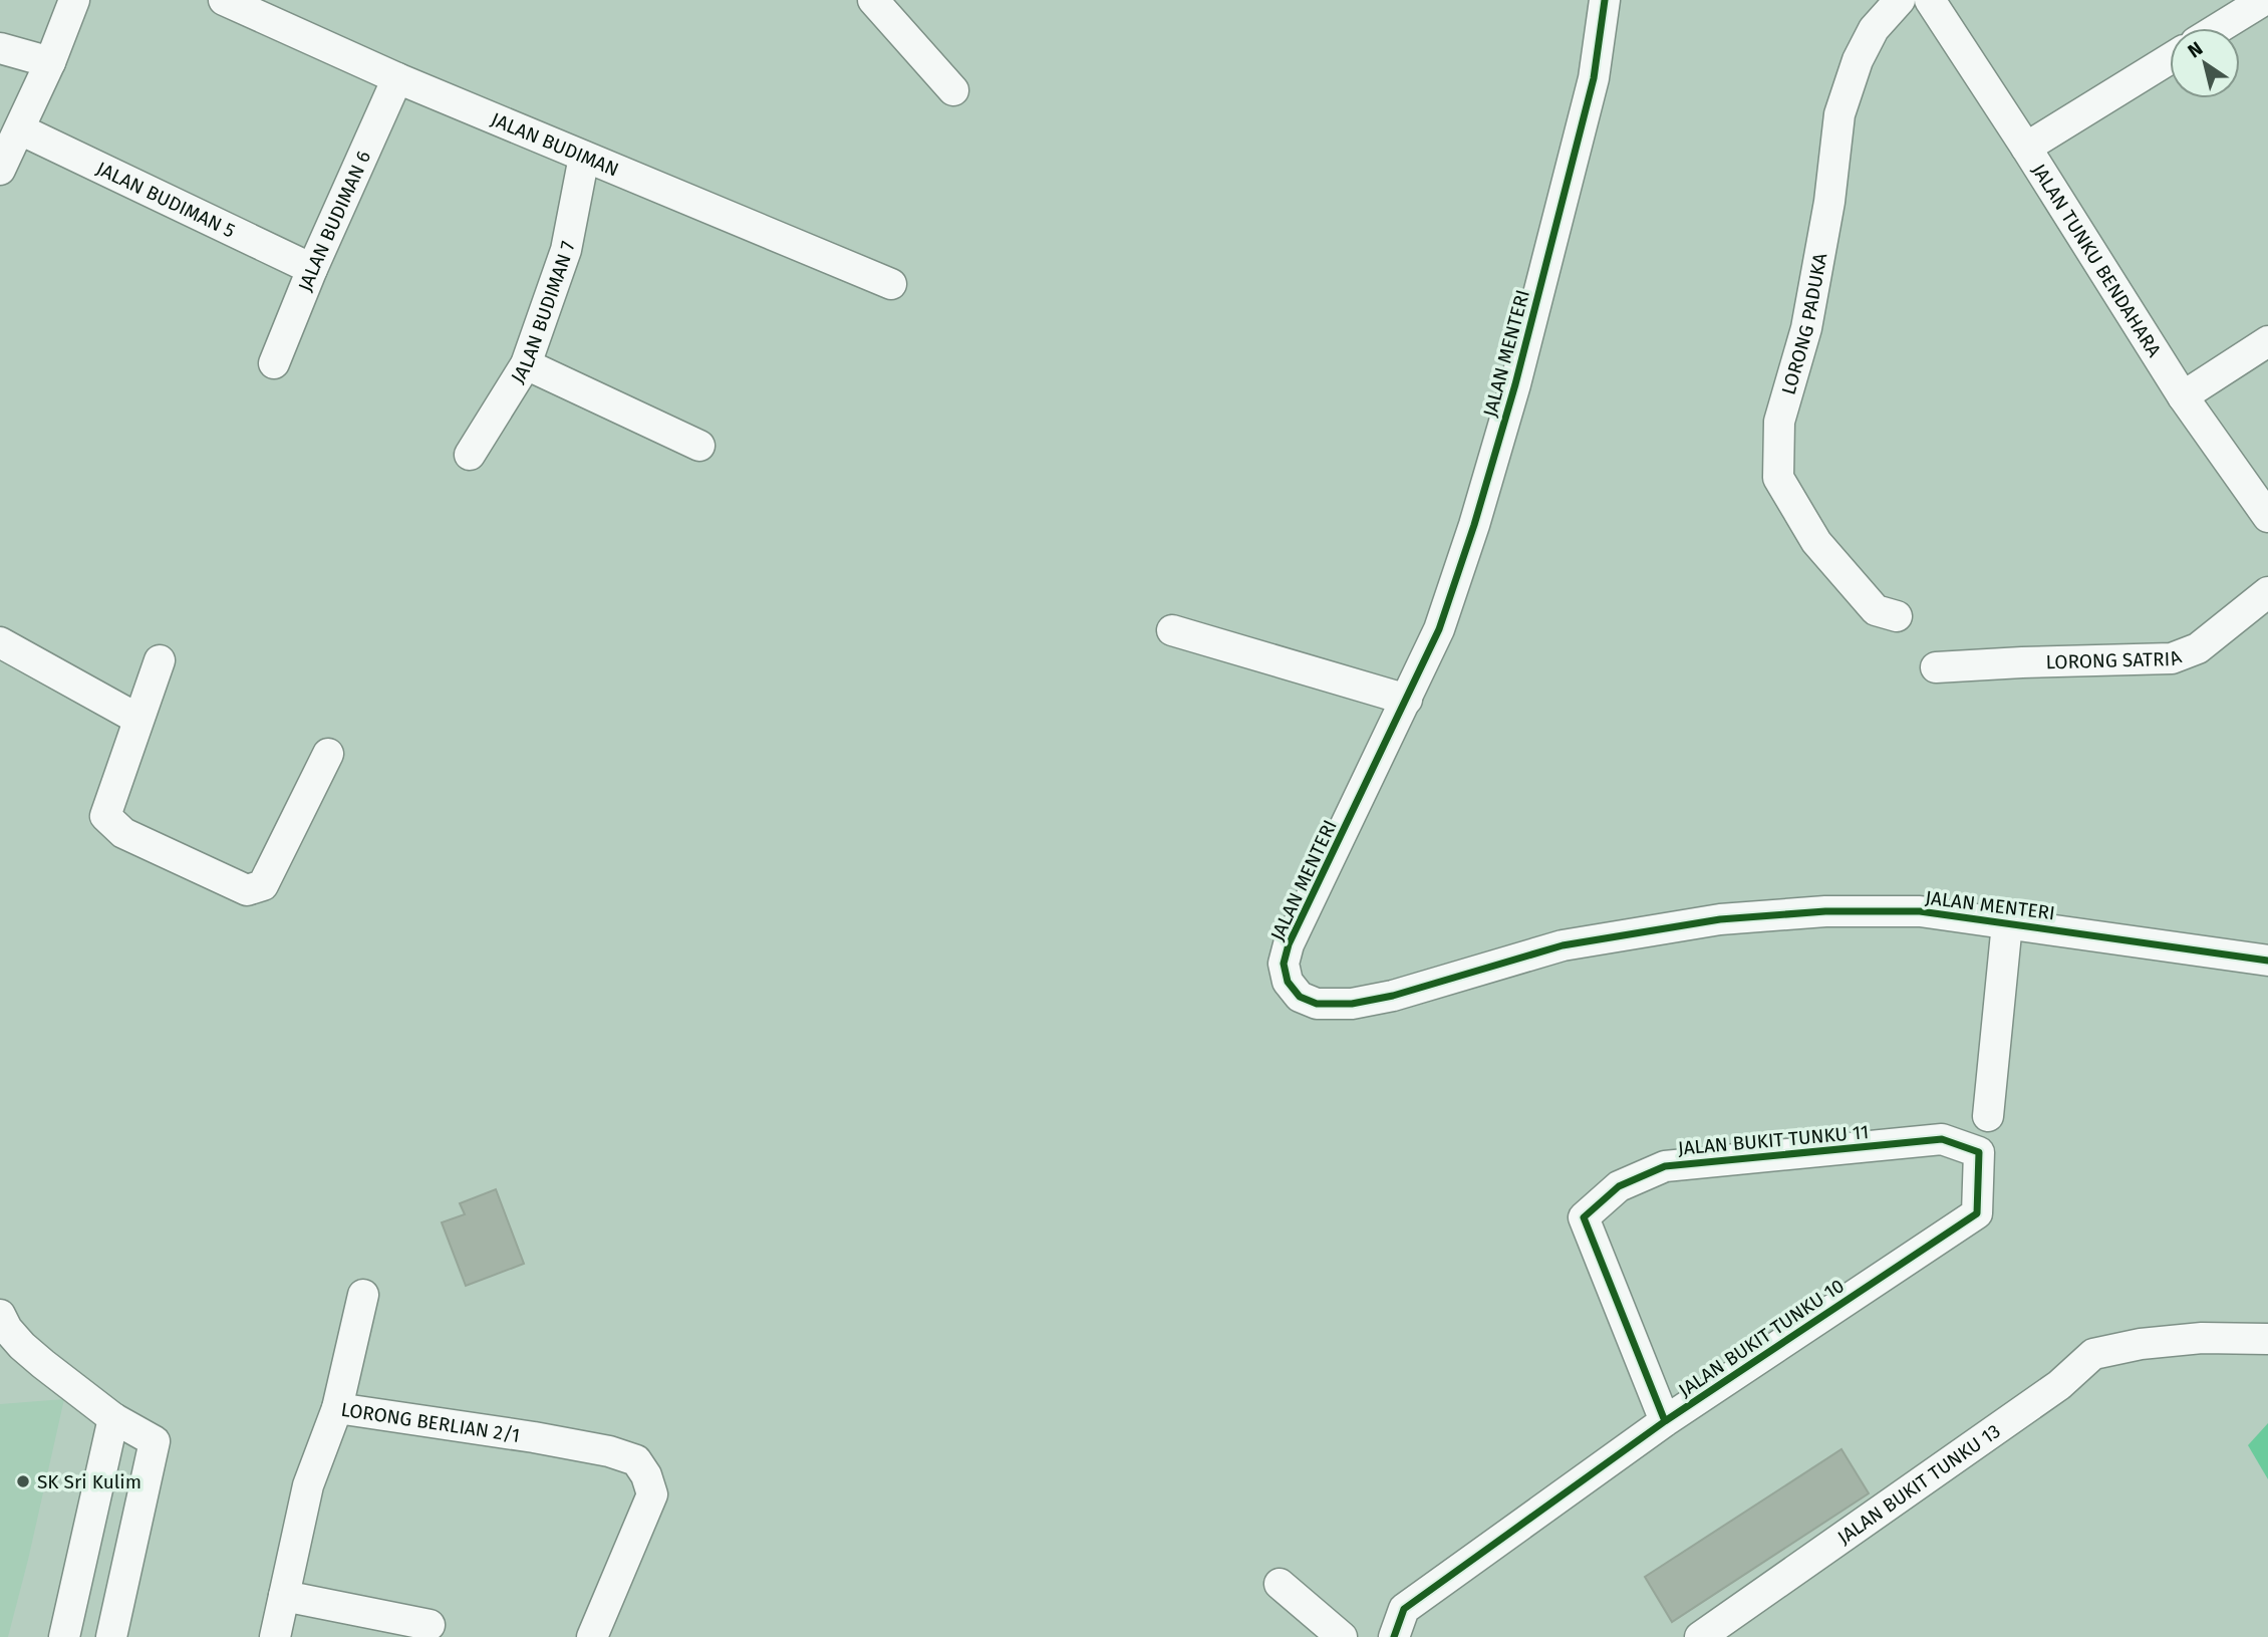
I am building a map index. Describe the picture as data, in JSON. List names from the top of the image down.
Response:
{
  "streets": {
    "street": [
      "JALAN BUDIMAN",
      "JALAN BUDIMAN 5",
      "JALAN BUDIMAN 6",
      "JALAN TUNKU BENDAHARA",
      "JALAN BUDIMAN 7",
      "LORONG PADUKA",
      "JALAN MENTERI",
      "LORONG SATRIA",
      "JALAN BUKIT TUNKU 11",
      "JALAN BUKIT TUNKU 10",
      "LORONG BERLIAN 2/1",
      "JALAN BUKIT TUNKU 13"
    ]
  },
  "crossings": [
    ["JALAN BUDIMAN", "JALAN BUDIMAN 6"],
    ["JALAN BUDIMAN", "JALAN BUDIMAN 7"],
    ["JALAN BUDIMAN 5", "JALAN BUDIMAN 6"],
    ["JALAN BUKIT TUNKU 11", "JALAN BUKIT TUNKU 10"]
  ],
  "places": ["SK Sri Kulim"],
  "north": "top left"
}
